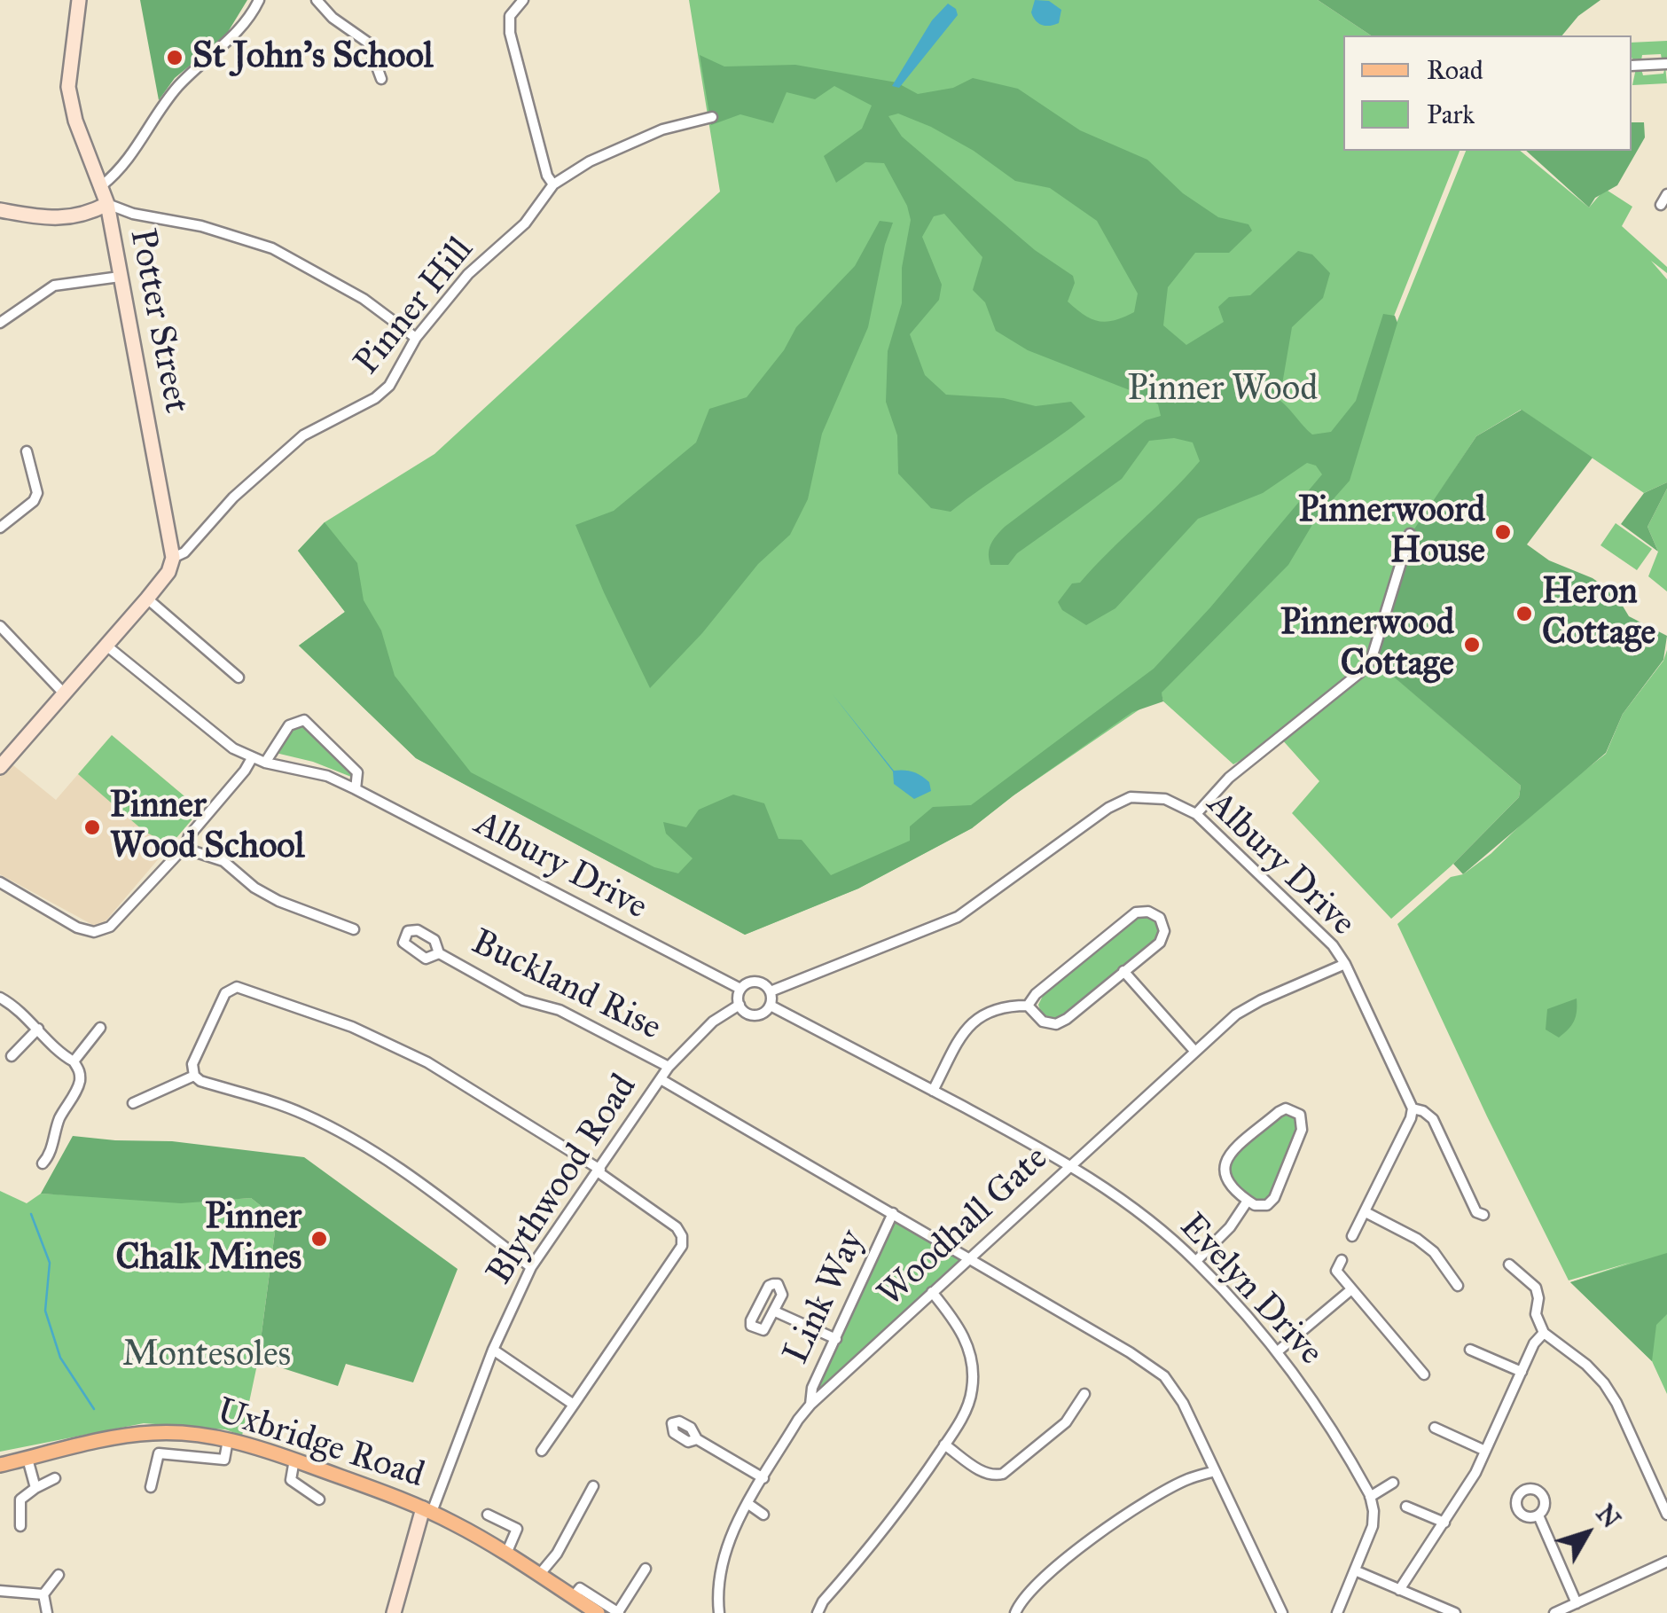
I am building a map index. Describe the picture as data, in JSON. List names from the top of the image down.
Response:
{
  "streets": {
    "main road": ["Uxbridge Road"],
    "street": [
      "Pinner Hill",
      "Potter Street",
      "Albury Drive",
      "Buckland Rise",
      "Blythwood Road",
      "Woodhall Gate",
      "Evelyn Drive",
      "Link Way"
    ]
  },
  "crossings": [
    ["Pinner Hill", "Potter Street"],
    ["Albury Drive", "Blythwood Road"],
    ["Albury Drive", "Woodhall Gate"],
    ["Albury Drive", "Evelyn Drive"],
    ["Buckland Rise", "Blythwood Road"],
    ["Blythwood Road", "Evelyn Drive"],
    ["Blythwood Road", "Uxbridge Road"],
    ["Woodhall Gate", "Evelyn Drive"],
    ["Woodhall Gate", "Link Way"]
  ],
  "parks": ["Pinner Wood", "Montesoles"],
  "places": [
    "St John's School",
    "Pinnerwoord House",
    "Heron Cottage",
    "Pinnerwood Cottage",
    "Pinner Wood School",
    "Pinner Chalk Mines"
  ],
  "legend": ["Road", "Park"],
  "north": "top right"
}
